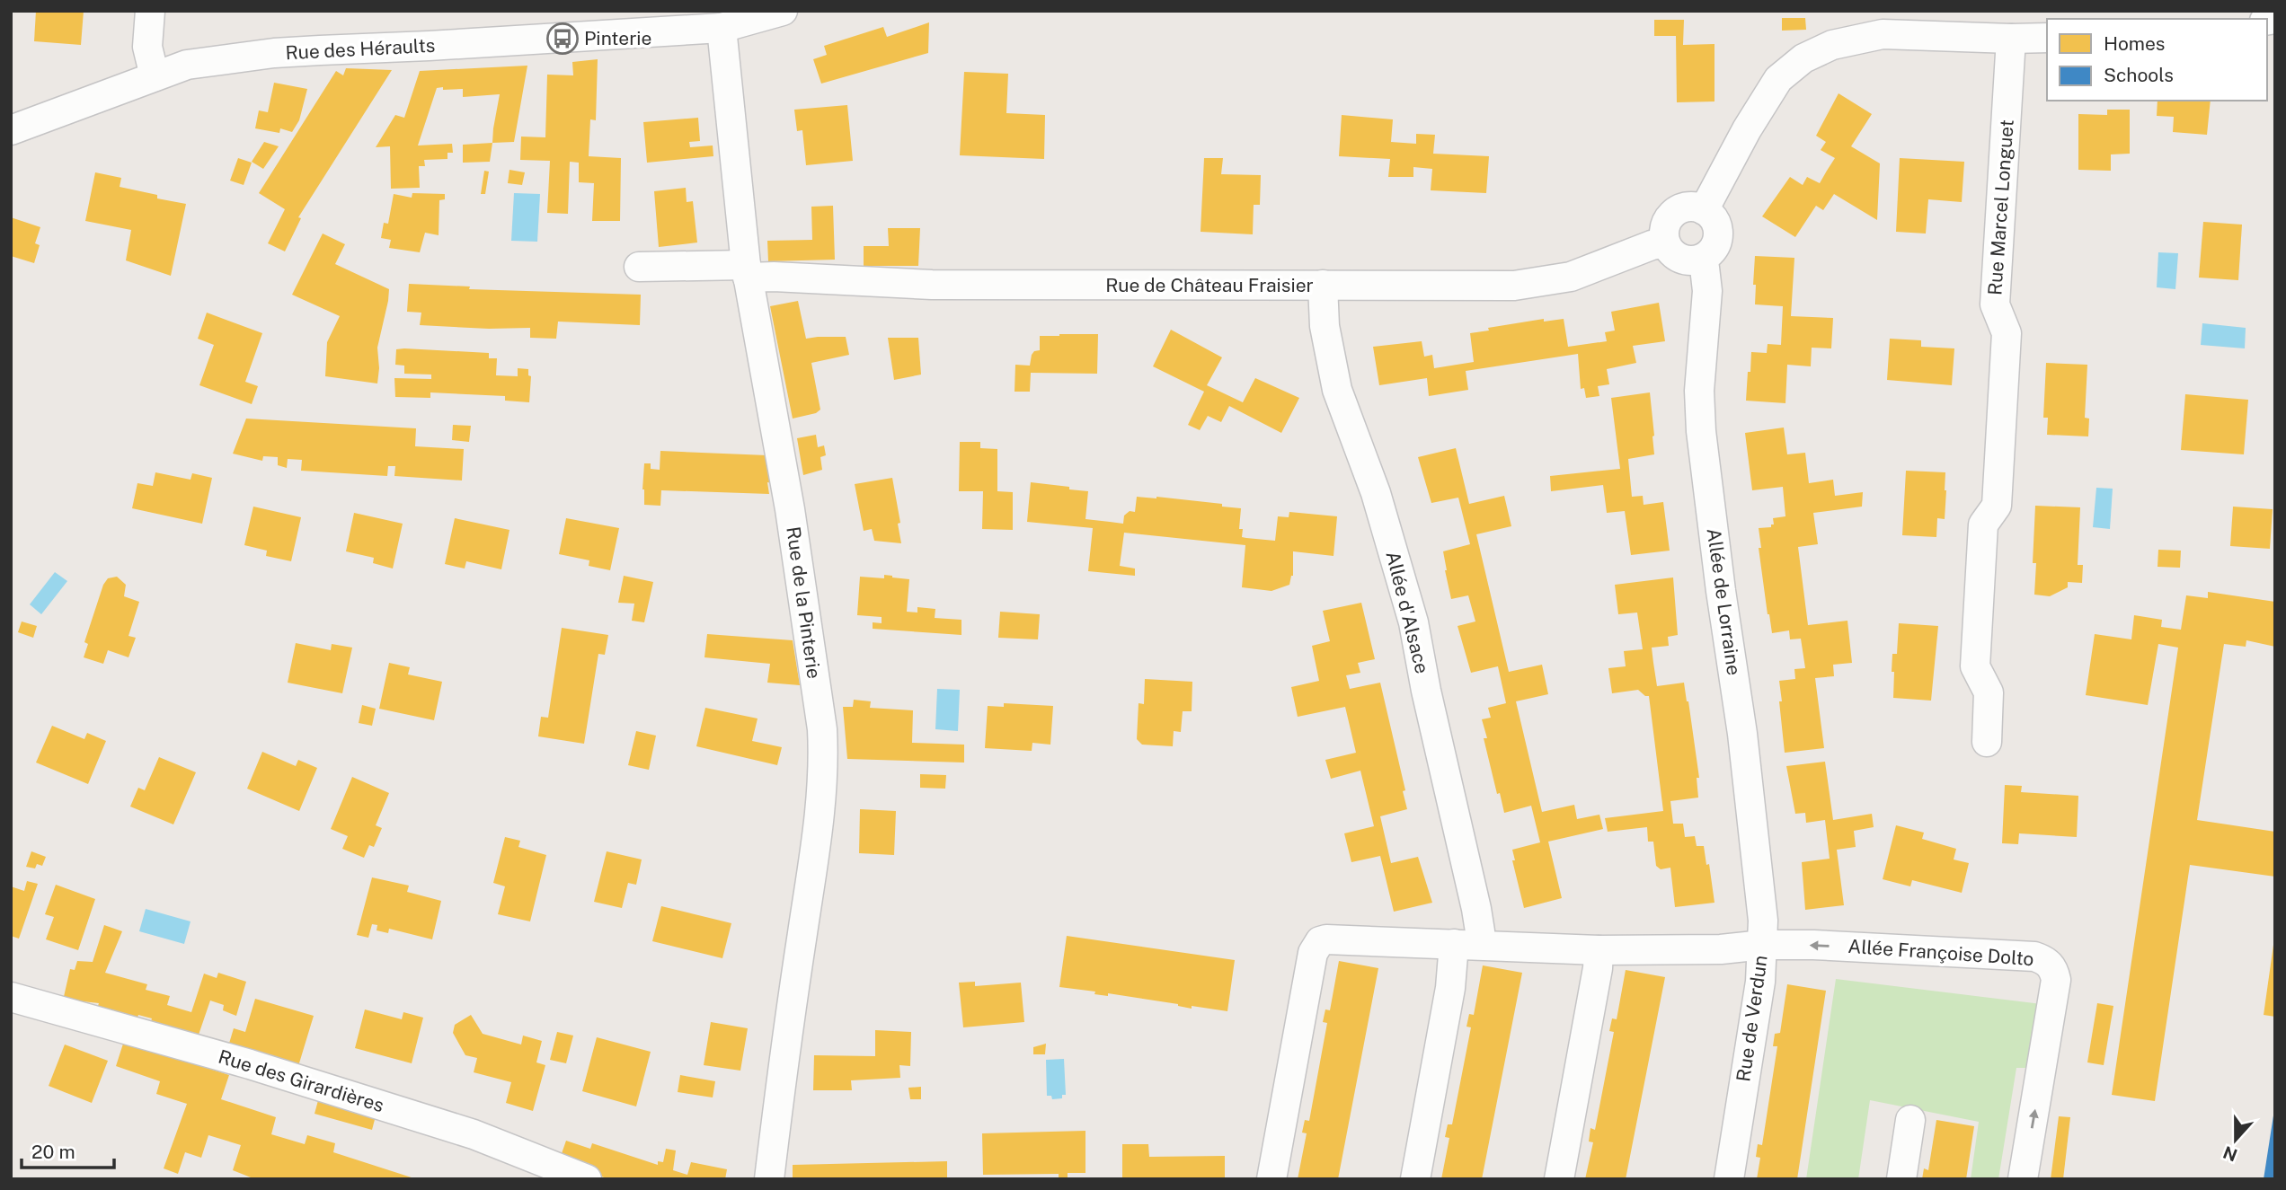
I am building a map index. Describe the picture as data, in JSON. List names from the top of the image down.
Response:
{
  "streets": {
    "street": [
      "Rue des Héraults",
      "Rue Marcel Longuet",
      "Rue de Château Fraisier",
      "Allée de Lorraine",
      "Rue de la Pinterie",
      "Allée d'Alsace",
      "Allée Françoise Dolto",
      "Rue de Verdun",
      "Rue des Girardières"
    ]
  },
  "crossings": [
    ["Rue des Héraults", "Rue de la Pinterie"],
    ["Rue de Château Fraisier", "Allée de Lorraine"],
    ["Rue de Château Fraisier", "Rue de la Pinterie"],
    ["Rue de Château Fraisier", "Allée d'Alsace"],
    ["Allée de Lorraine", "Allée Françoise Dolto"],
    ["Allée de Lorraine", "Rue de Verdun"],
    ["Allée d'Alsace", "Rue de Verdun"],
    ["Allée Françoise Dolto", "Rue de Verdun"]
  ],
  "places": {
    "bus stop": ["Pinterie"]
  },
  "legend": ["Homes", "Schools"],
  "scale_bar": "20 m",
  "north": "bottom"
}
